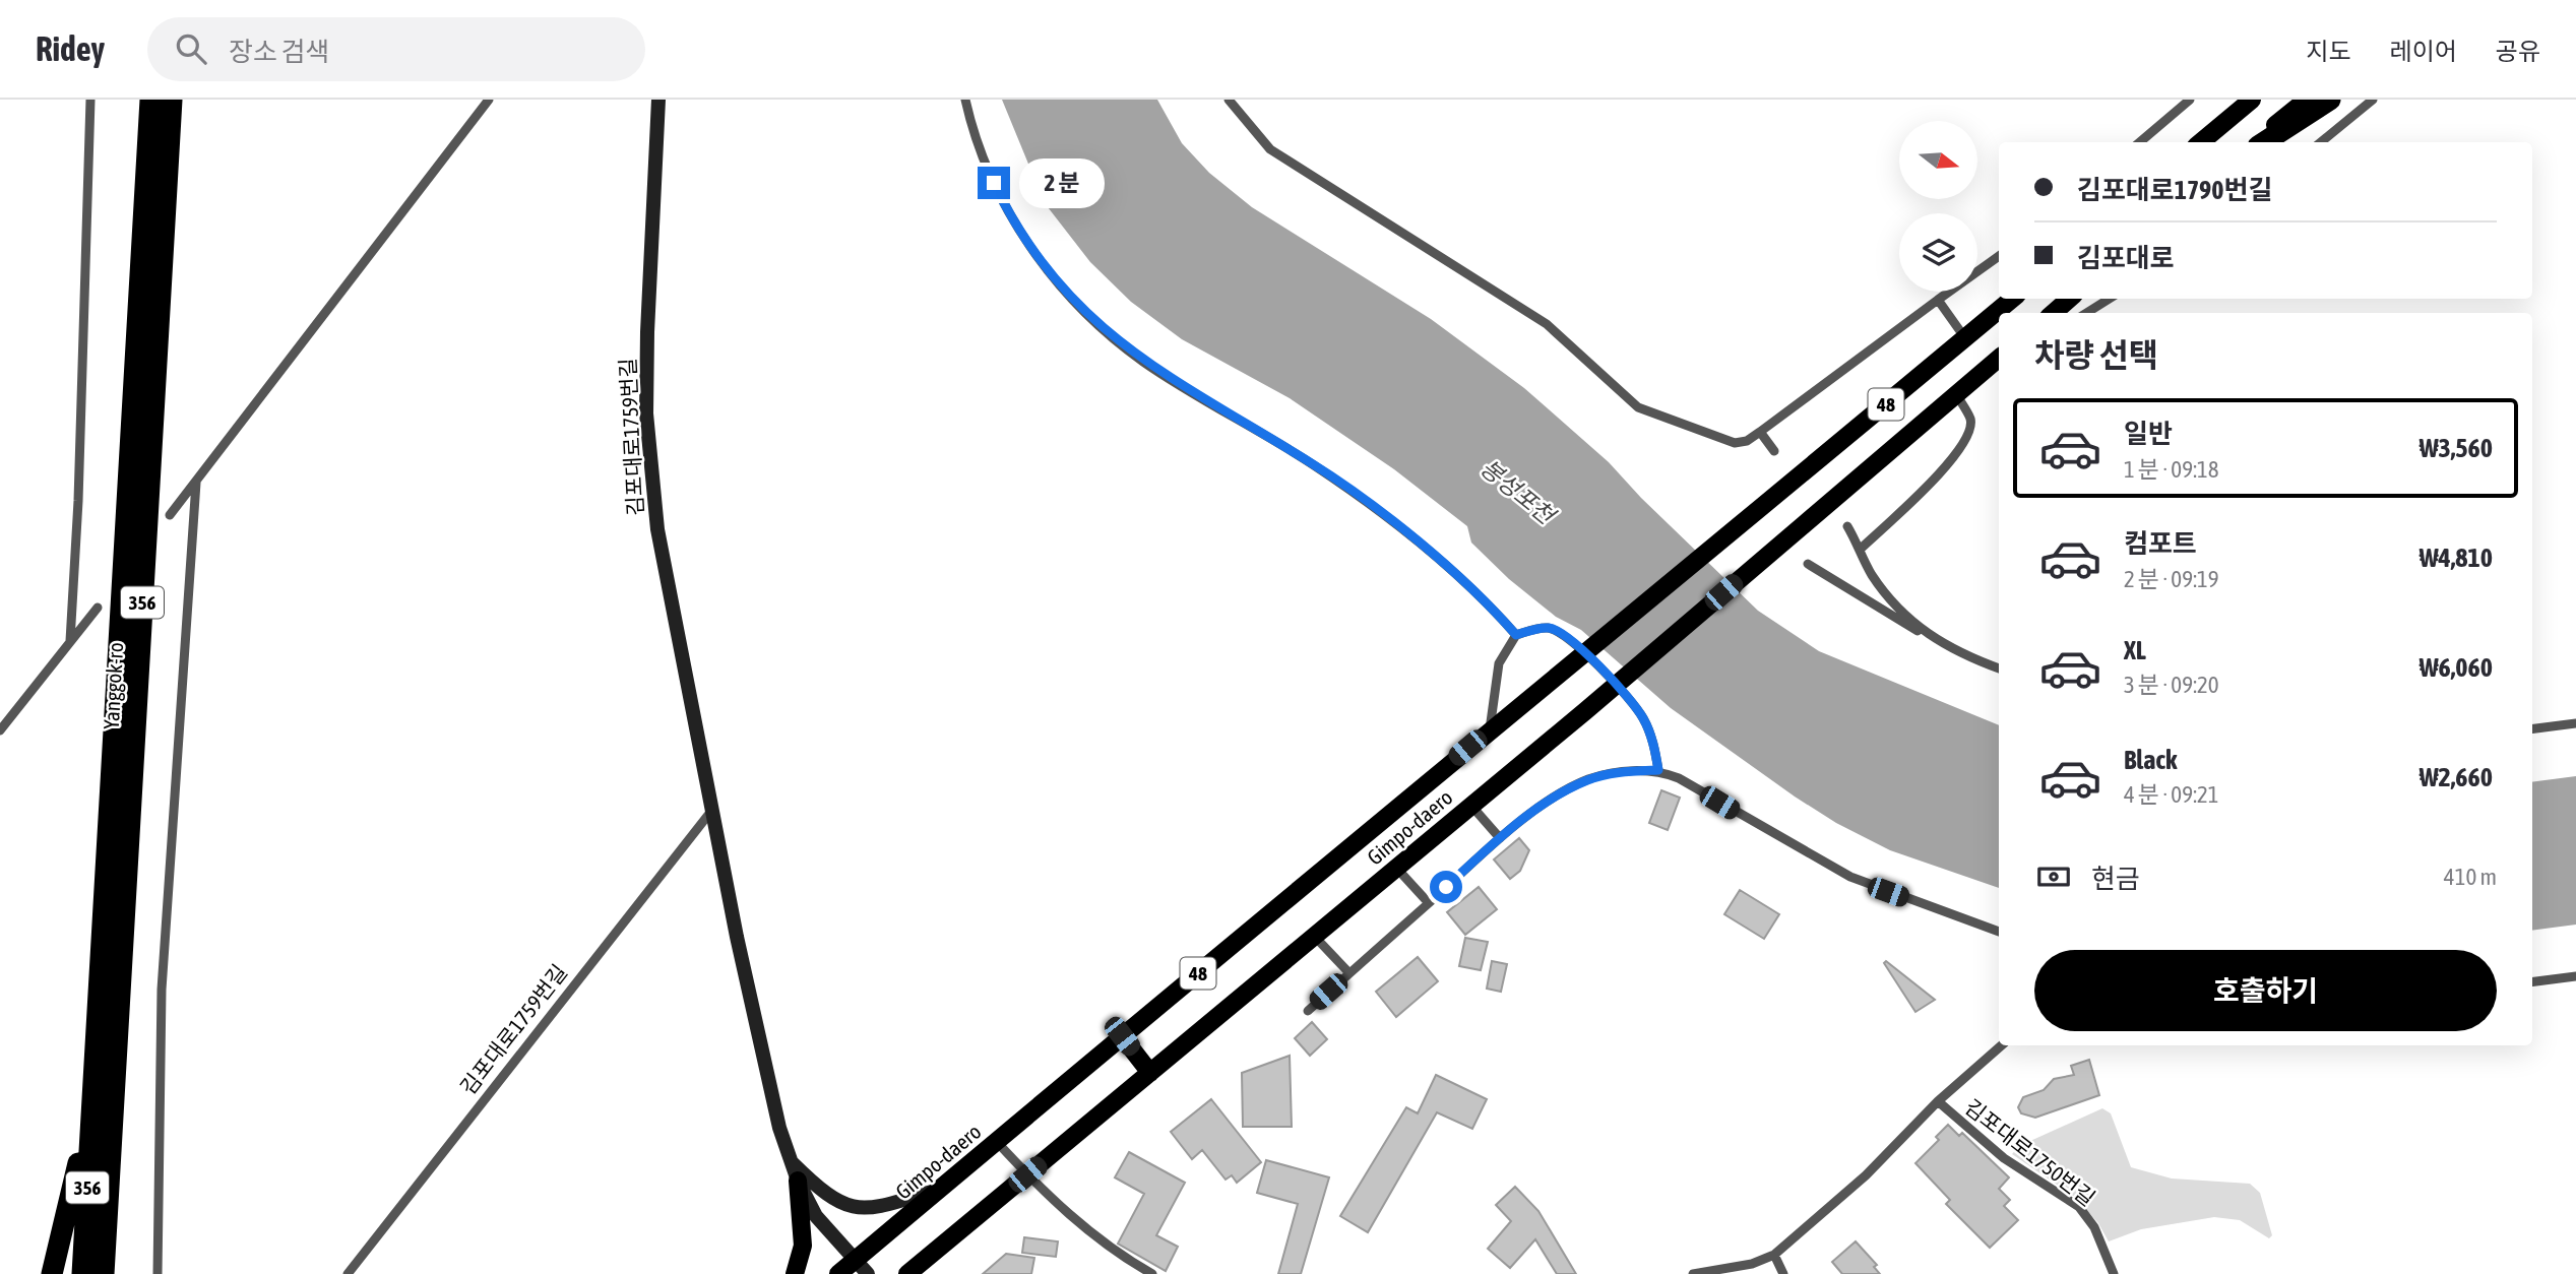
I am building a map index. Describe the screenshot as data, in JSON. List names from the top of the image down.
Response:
{
  "streets": {
    "highway": ["356", "Yanggok-ro"],
    "main road": ["48", "Gimpo-daero"],
    "street": ["김포대로1759번길"],
    "lane": ["김포대로1750번길"]
  },
  "crossings": [
    ["48", "Gimpo-daero"],
    ["김포대로1759번길", "Gimpo-daero"]
  ],
  "water": ["봉성포천"],
  "north": "right",
  "page": {
    "header": "Ridey",
    "search": "장소 검색",
    "nav": ["지도", "레이어", "공유"],
    "banner": ["김포대로1790번길", "김포대로"],
    "bubble": "2 분",
    "heading": "차량 선택",
    "list": [
      {
        "name": "일반",
        "note": "1 분 · 09:18",
        "value": "₩3,560"
      },
      {
        "name": "컴포트",
        "note": "2 분 · 09:19",
        "value": "₩4,810"
      },
      {
        "name": "XL",
        "note": "3 분 · 09:20",
        "value": "₩6,060"
      },
      {
        "name": "Black",
        "note": "4 분 · 09:21",
        "value": "₩2,660"
      }
    ],
    "pay": ["현금", "410 m"],
    "buttons": "호출하기"
  }
}
